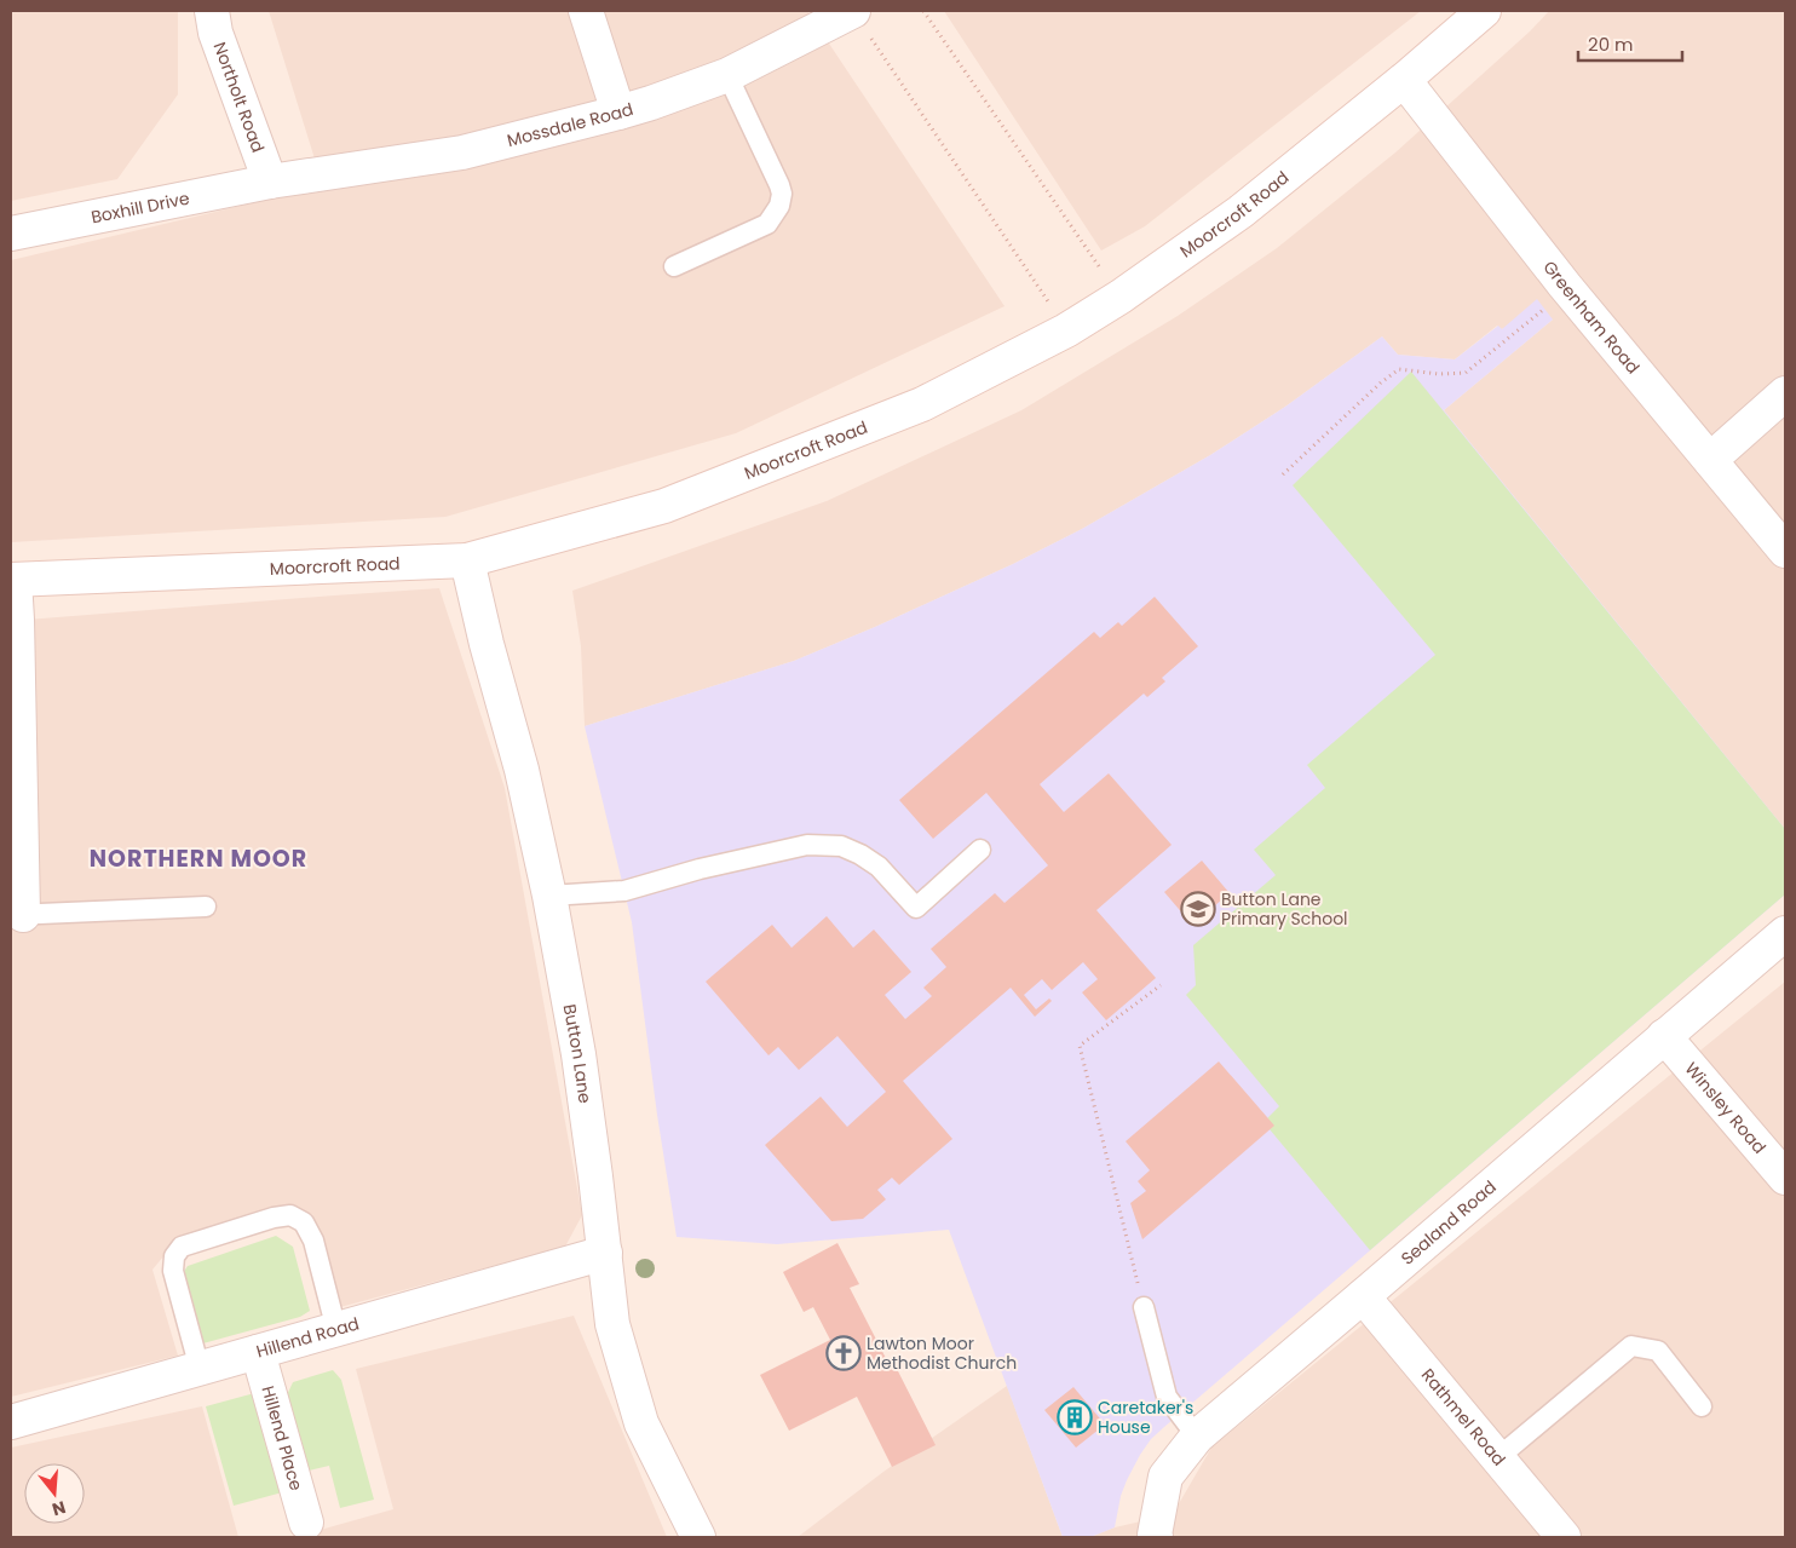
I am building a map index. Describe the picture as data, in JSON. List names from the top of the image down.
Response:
{
  "streets": {
    "street": [
      "Northolt Road",
      "Mossdale Road",
      "Boxhill Drive",
      "Moorcroft Road",
      "Greenham Road",
      "Button Lane",
      "Winsley Road",
      "Sealand Road",
      "Hillend Road",
      "Rathmel Road",
      "Hillend Place"
    ]
  },
  "crossings": [
    ["Northolt Road", "Mossdale Road"],
    ["Northolt Road", "Boxhill Drive"],
    ["Mossdale Road", "Boxhill Drive"],
    ["Moorcroft Road", "Greenham Road"],
    ["Moorcroft Road", "Button Lane"],
    ["Button Lane", "Hillend Road"],
    ["Winsley Road", "Sealand Road"],
    ["Sealand Road", "Rathmel Road"],
    ["Hillend Road", "Hillend Place"]
  ],
  "districts": ["NORTHERN MOOR"],
  "places": {
    "school or university": ["Button Lane Primary School"],
    "church": ["Lawton Moor Methodist Church"],
    "building": ["Caretaker's House"]
  },
  "scale_bar": "20 m",
  "north": "bottom"
}
